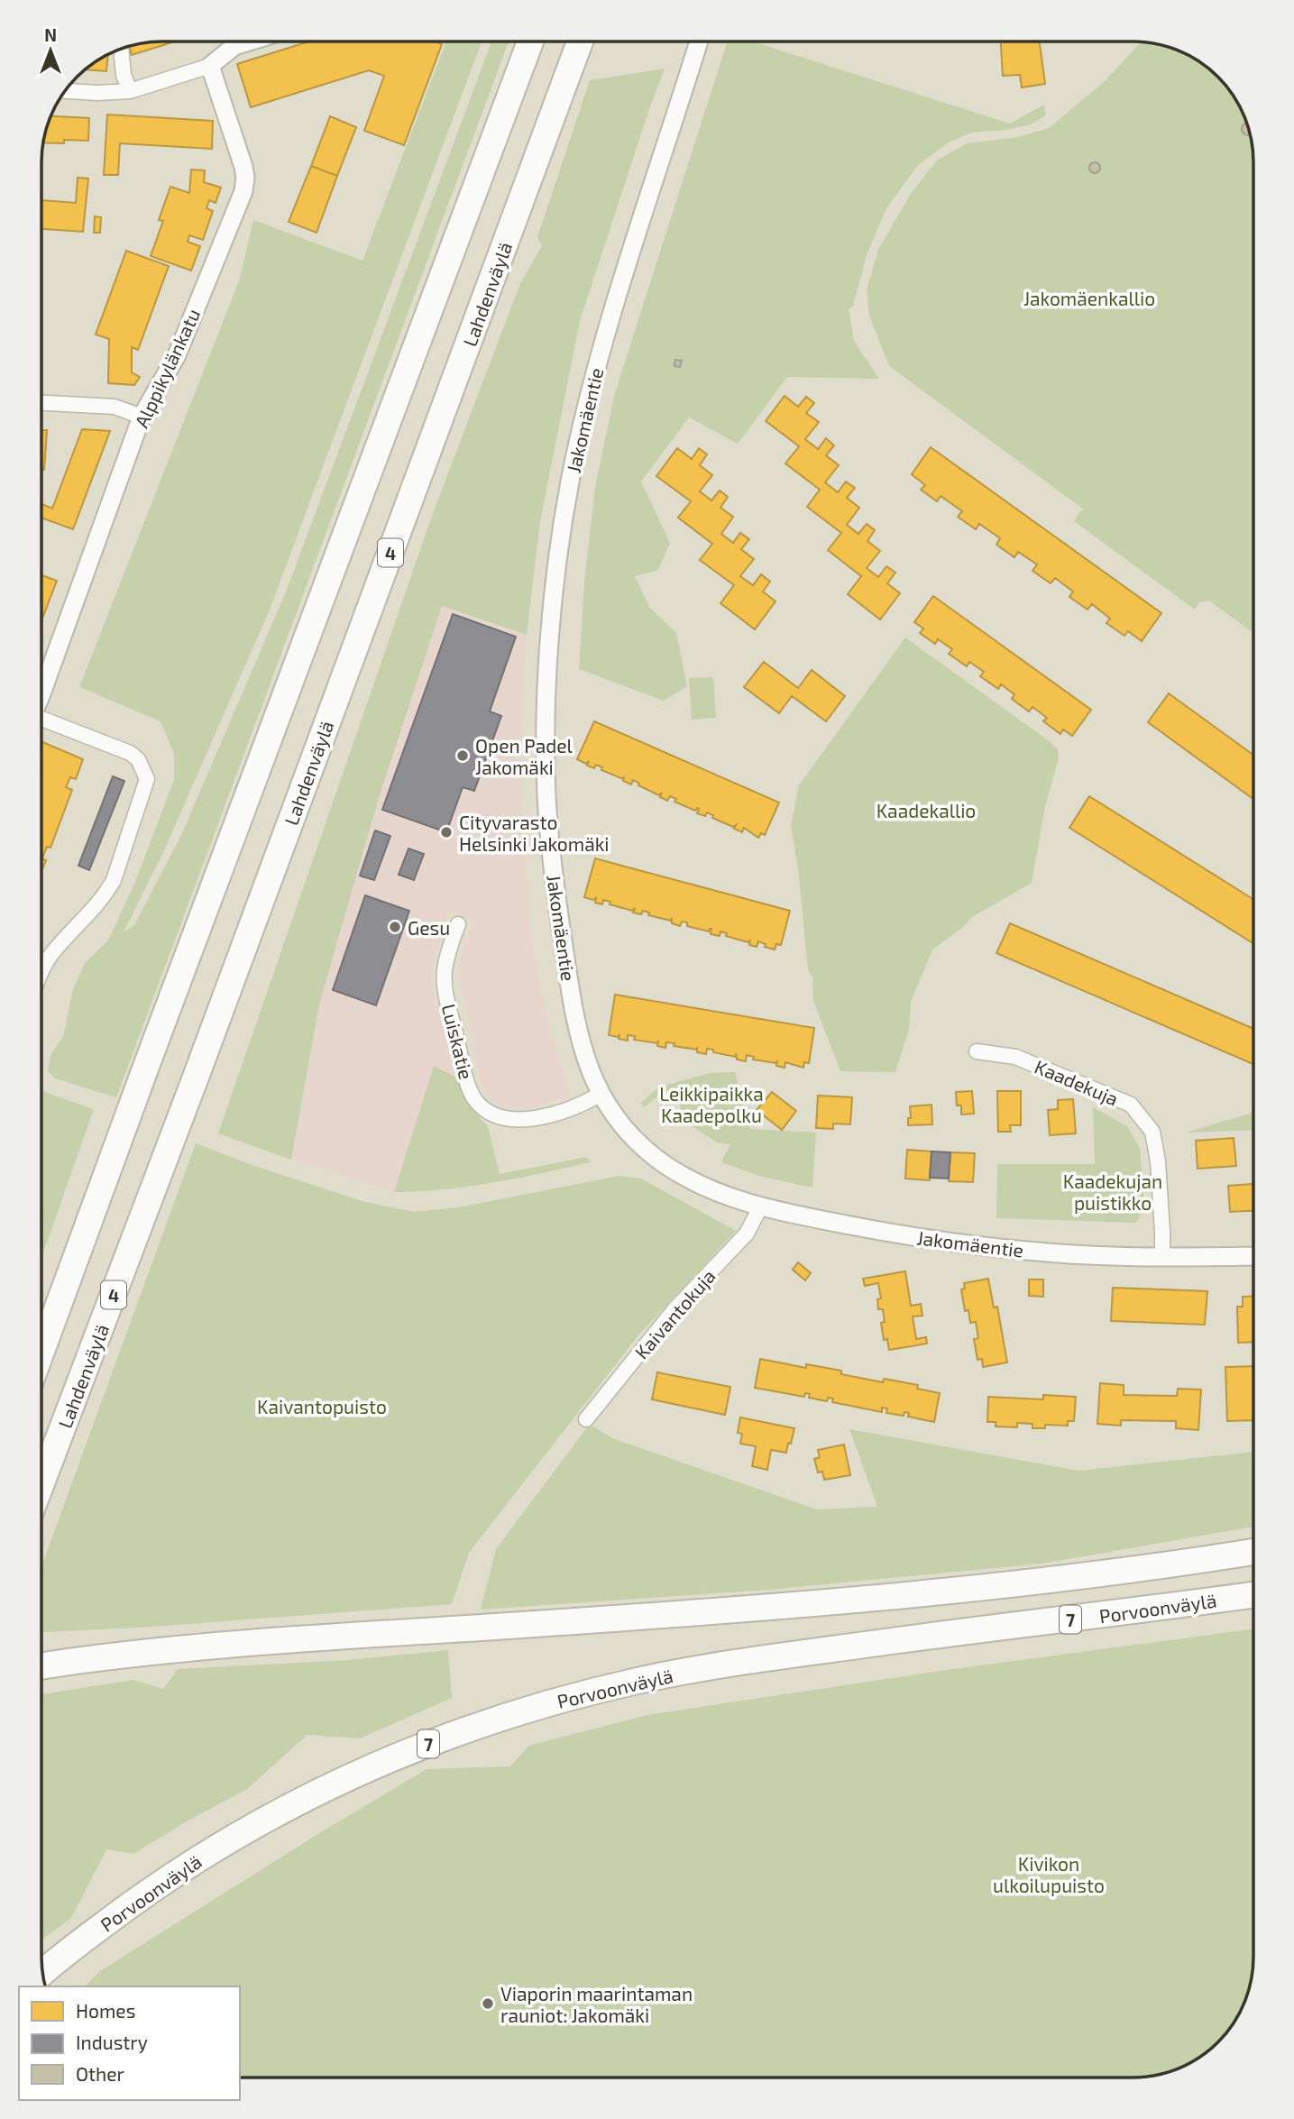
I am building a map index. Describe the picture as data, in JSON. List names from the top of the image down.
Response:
{
  "streets": {
    "highway": [
      "Lahdenväylä",
      "4",
      "Porvoonväylä",
      "7"
    ],
    "street": [
      "Alppikylänkatu",
      "Jakomäentie",
      "Luiskatie",
      "Kaadekuja",
      "Kaivantokuja"
    ]
  },
  "crossings": [
    ["Jakomäentie", "Luiskatie"],
    ["Jakomäentie", "Kaadekuja"],
    ["Jakomäentie", "Kaivantokuja"]
  ],
  "parks": [
    "Jakomäenkallio",
    "Kaadekallio",
    "Leikkipaikka Kaadepolku",
    "Kaadekujan puistikko",
    "Kaivantopuisto",
    "Kivikon ulkoilupuisto"
  ],
  "places": [
    "Open Padel Jakomäki",
    "Cityvarasto Helsinki Jakomäki",
    "Gesu",
    "Viaporin maarintaman rauniot: Jakomäki"
  ],
  "legend": ["Homes", "Industry", "Other"],
  "north": "top"
}
